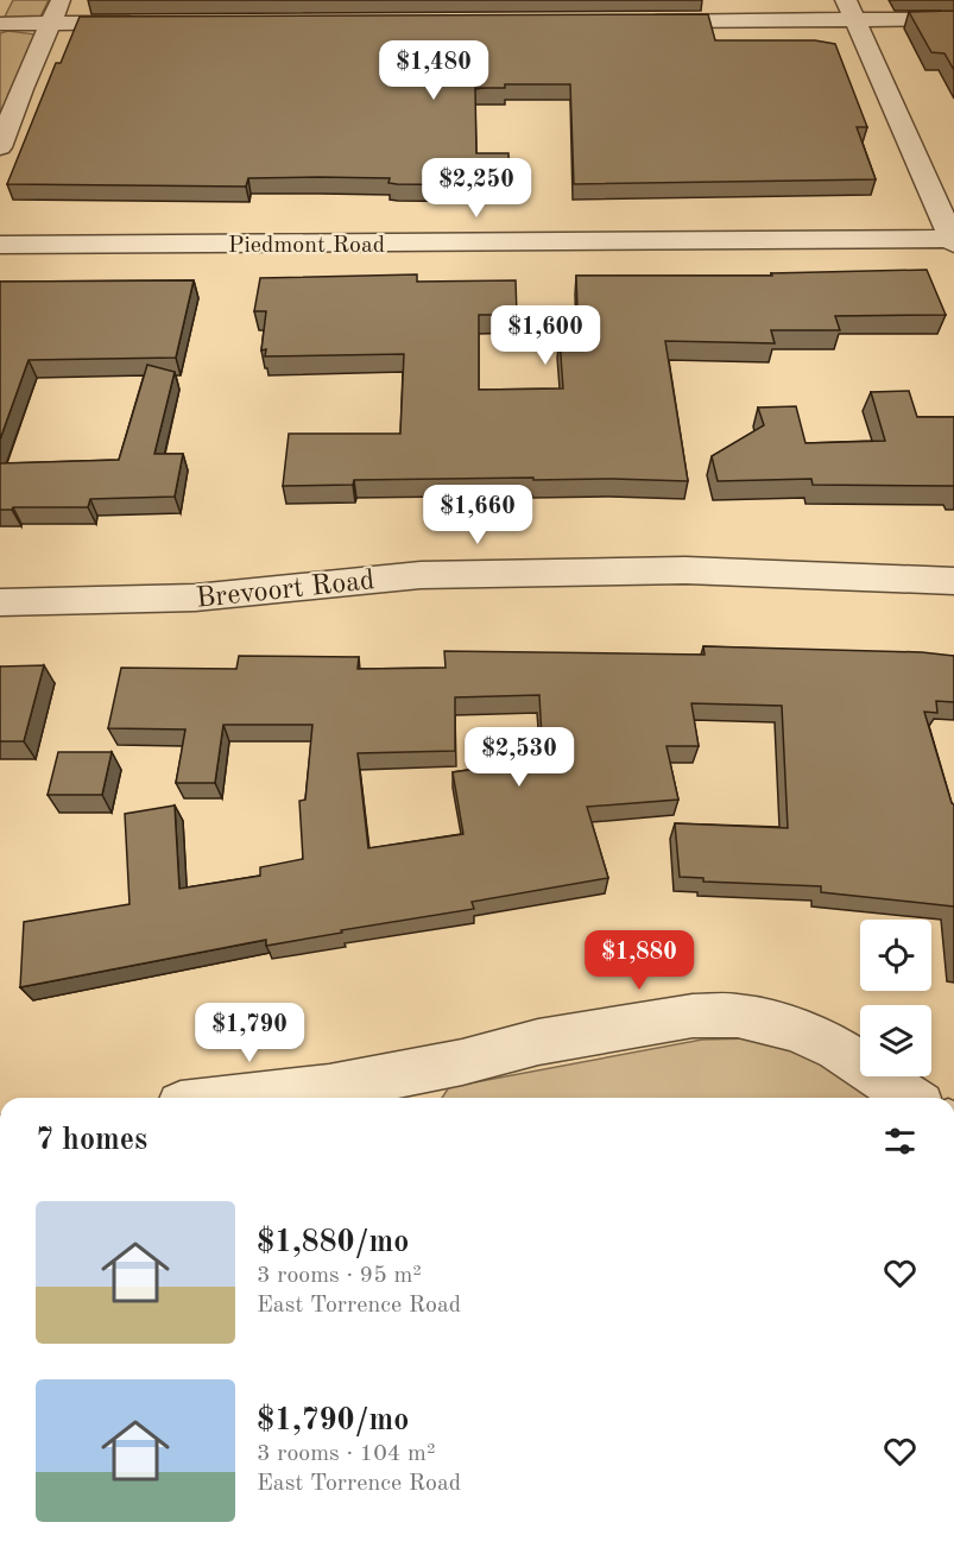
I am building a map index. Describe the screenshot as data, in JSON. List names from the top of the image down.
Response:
{
  "streets": {
    "street": ["Piedmont Road", "Brevoort Road"]
  },
  "page": {
    "price": [
      "$1,480",
      "$2,250",
      "$1,600",
      "$1,660",
      "$2,530",
      "$1,880",
      "$1,790"
    ],
    "heading": "7 homes",
    "list": [
      {
        "name": "$1,880/mo",
        "note": "3 rooms · 95 m² · East Torrence Road"
      },
      {
        "name": "$1,790/mo",
        "note": "3 rooms · 104 m² · East Torrence Road"
      }
    ]
  }
}
